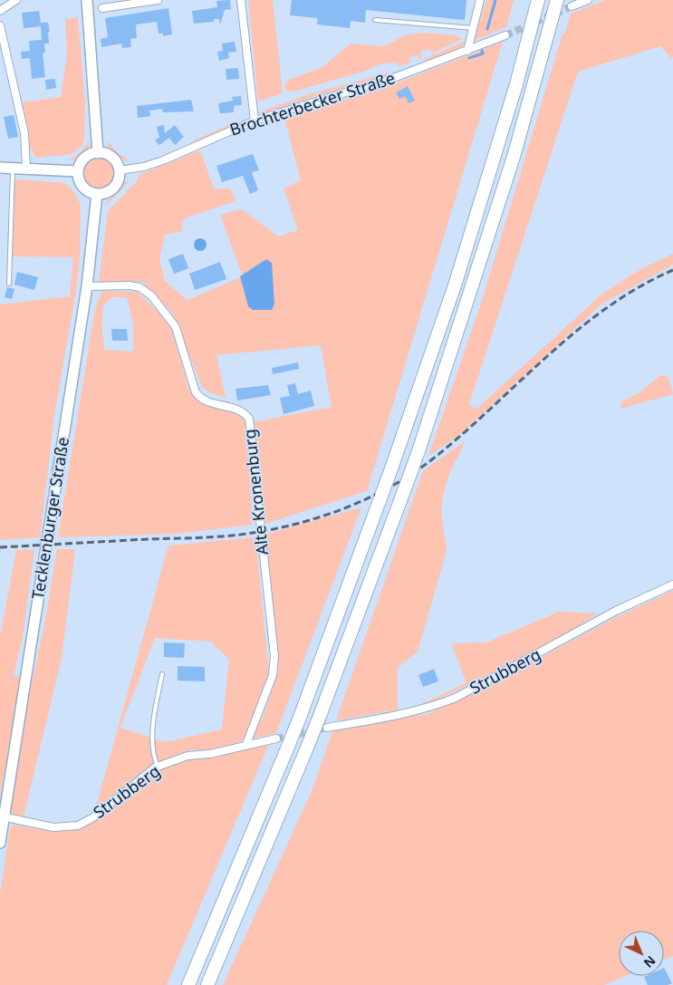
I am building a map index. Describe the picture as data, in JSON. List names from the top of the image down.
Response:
{
  "streets": {
    "main road": ["Tecklenburger Straße"],
    "street": ["Brochterbecker Straße", "Alte Kronenburg", "Strubberg"]
  },
  "crossings": [
    ["Brochterbecker Straße", "Tecklenburger Straße"],
    ["Alte Kronenburg", "Tecklenburger Straße"],
    ["Alte Kronenburg", "Strubberg"],
    ["Tecklenburger Straße", "Strubberg"]
  ],
  "north": "bottom right"
}
